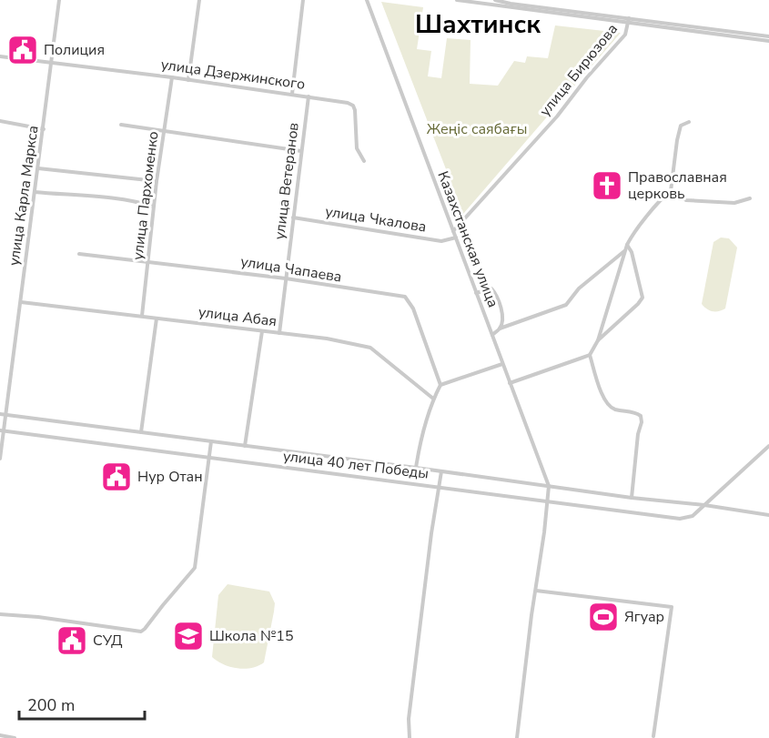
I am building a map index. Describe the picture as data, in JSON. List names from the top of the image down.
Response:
{
  "streets": {
    "street": [
      "улица Бирюзова",
      "улица Дзержинского",
      "улица Ветеранов",
      "улица Карла Маркса",
      "улица Пархоменко",
      "улица Чкалова",
      "Казахстанская улица",
      "улица Чапаева",
      "улица Абая",
      "улица 40 лет Победы"
    ]
  },
  "crossings": [
    ["улица Бирюзова", "Казахстанская улица"],
    ["улица Дзержинского", "улица Ветеранов"],
    ["улица Дзержинского", "улица Карла Маркса"],
    ["улица Дзержинского", "улица Пархоменко"],
    ["улица Ветеранов", "улица Чкалова"],
    ["улица Ветеранов", "улица Чапаева"],
    ["улица Ветеранов", "улица Абая"],
    ["улица Карла Маркса", "улица Абая"],
    ["улица Карла Маркса", "улица 40 лет Победы"],
    ["улица Пархоменко", "улица Чапаева"],
    ["улица Пархоменко", "улица Абая"],
    ["улица Чкалова", "Казахстанская улица"],
    ["Казахстанская улица", "улица 40 лет Победы"]
  ],
  "districts": ["Шахтинск"],
  "parks": ["Жеңіс саябағы"],
  "places": {
    "public building": ["Полиция", "Нур Отан", "СУД"],
    "church": ["Православная церковь"],
    "sports": ["Ягуар"],
    "school or university": ["Школа №15"]
  },
  "scale_bar": "200 m"
}
